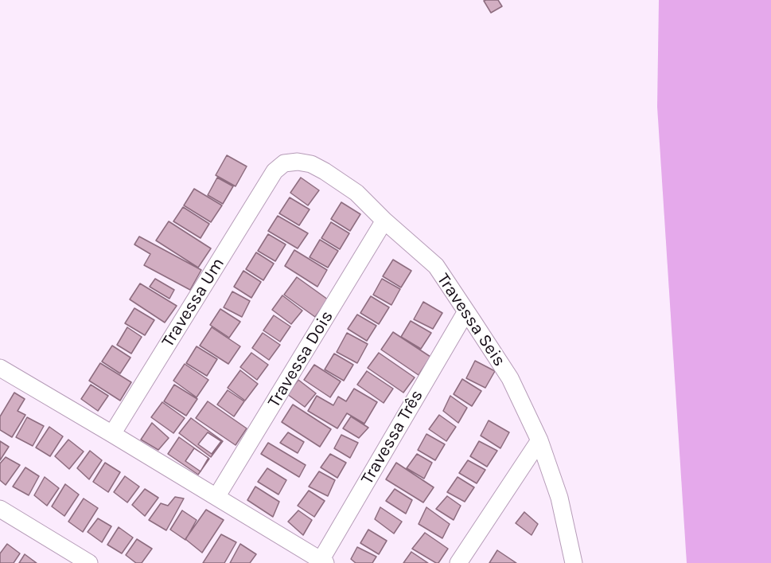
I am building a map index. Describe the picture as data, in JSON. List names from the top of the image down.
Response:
{
  "streets": {
    "street": [
      "Travessa Um",
      "Travessa Seis",
      "Travessa Dois",
      "Travessa Três"
    ]
  },
  "crossings": [
    ["Travessa Um", "Travessa Seis"],
    ["Travessa Seis", "Travessa Dois"],
    ["Travessa Seis", "Travessa Três"]
  ]
}
